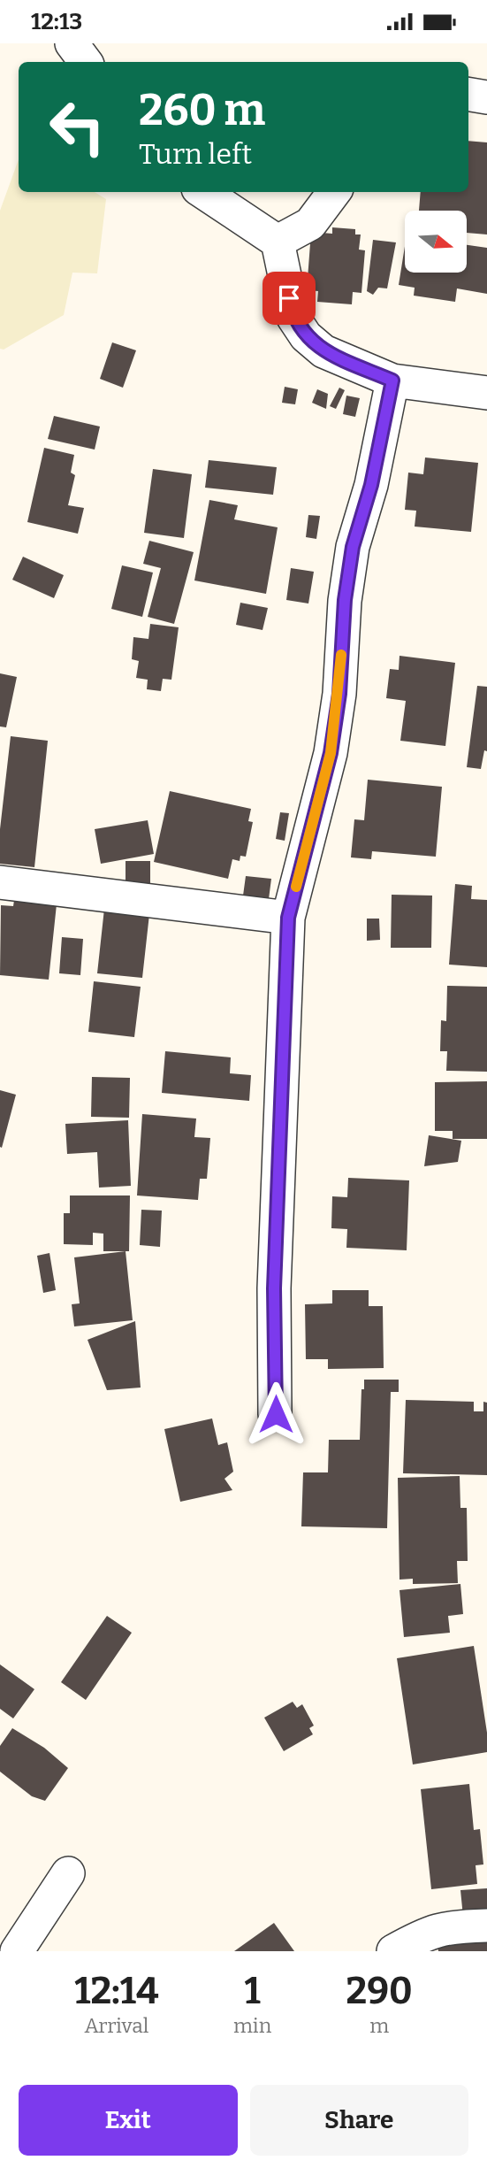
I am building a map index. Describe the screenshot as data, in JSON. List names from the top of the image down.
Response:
{
  "north": "right",
  "page": {
    "status": "12:13",
    "turn": ["260 m", "Turn left"],
    "eta": [
      "12:14",
      "Arrival",
      "1",
      "min",
      "290",
      "m"
    ],
    "buttons": ["Exit", "Share"]
  }
}
